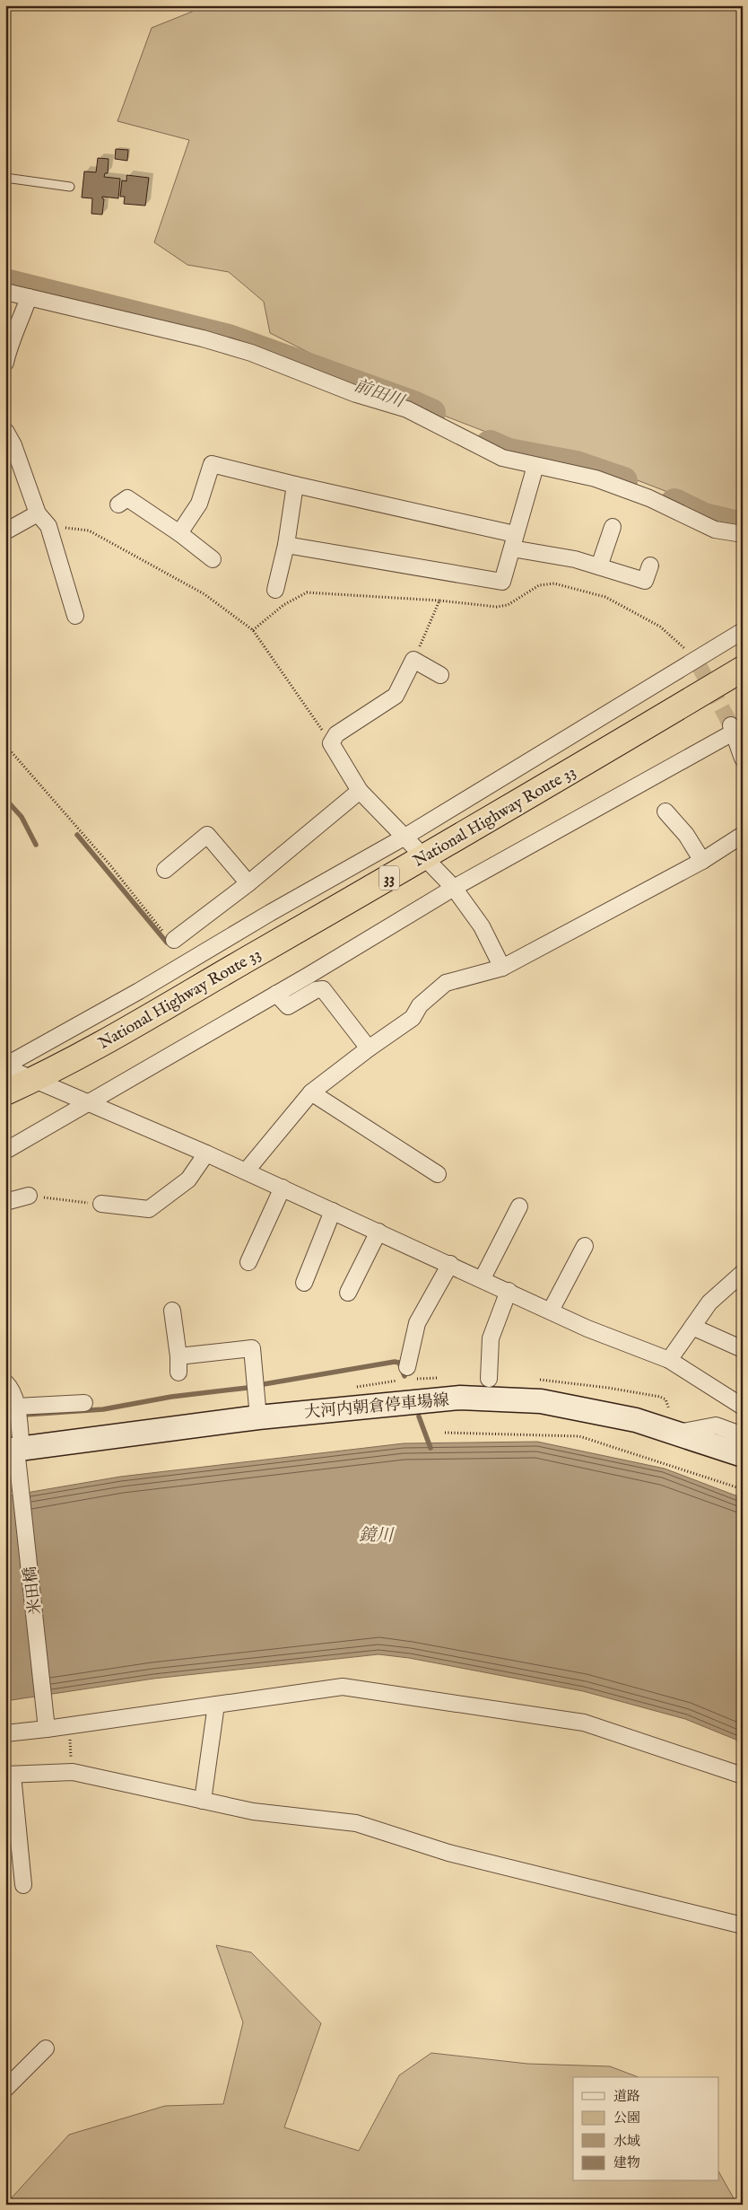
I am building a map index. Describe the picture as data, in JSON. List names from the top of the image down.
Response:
{
  "streets": {
    "highway": ["National Highway Route 33", "33"],
    "main road": ["大河内朝倉停車場線"],
    "street": ["米田橋"]
  },
  "crossings": [
    ["大河内朝倉停車場線", "米田橋"]
  ],
  "water": ["前田川", "鏡川"],
  "legend": [
    "道路",
    "公園",
    "水域",
    "建物"
  ]
}
